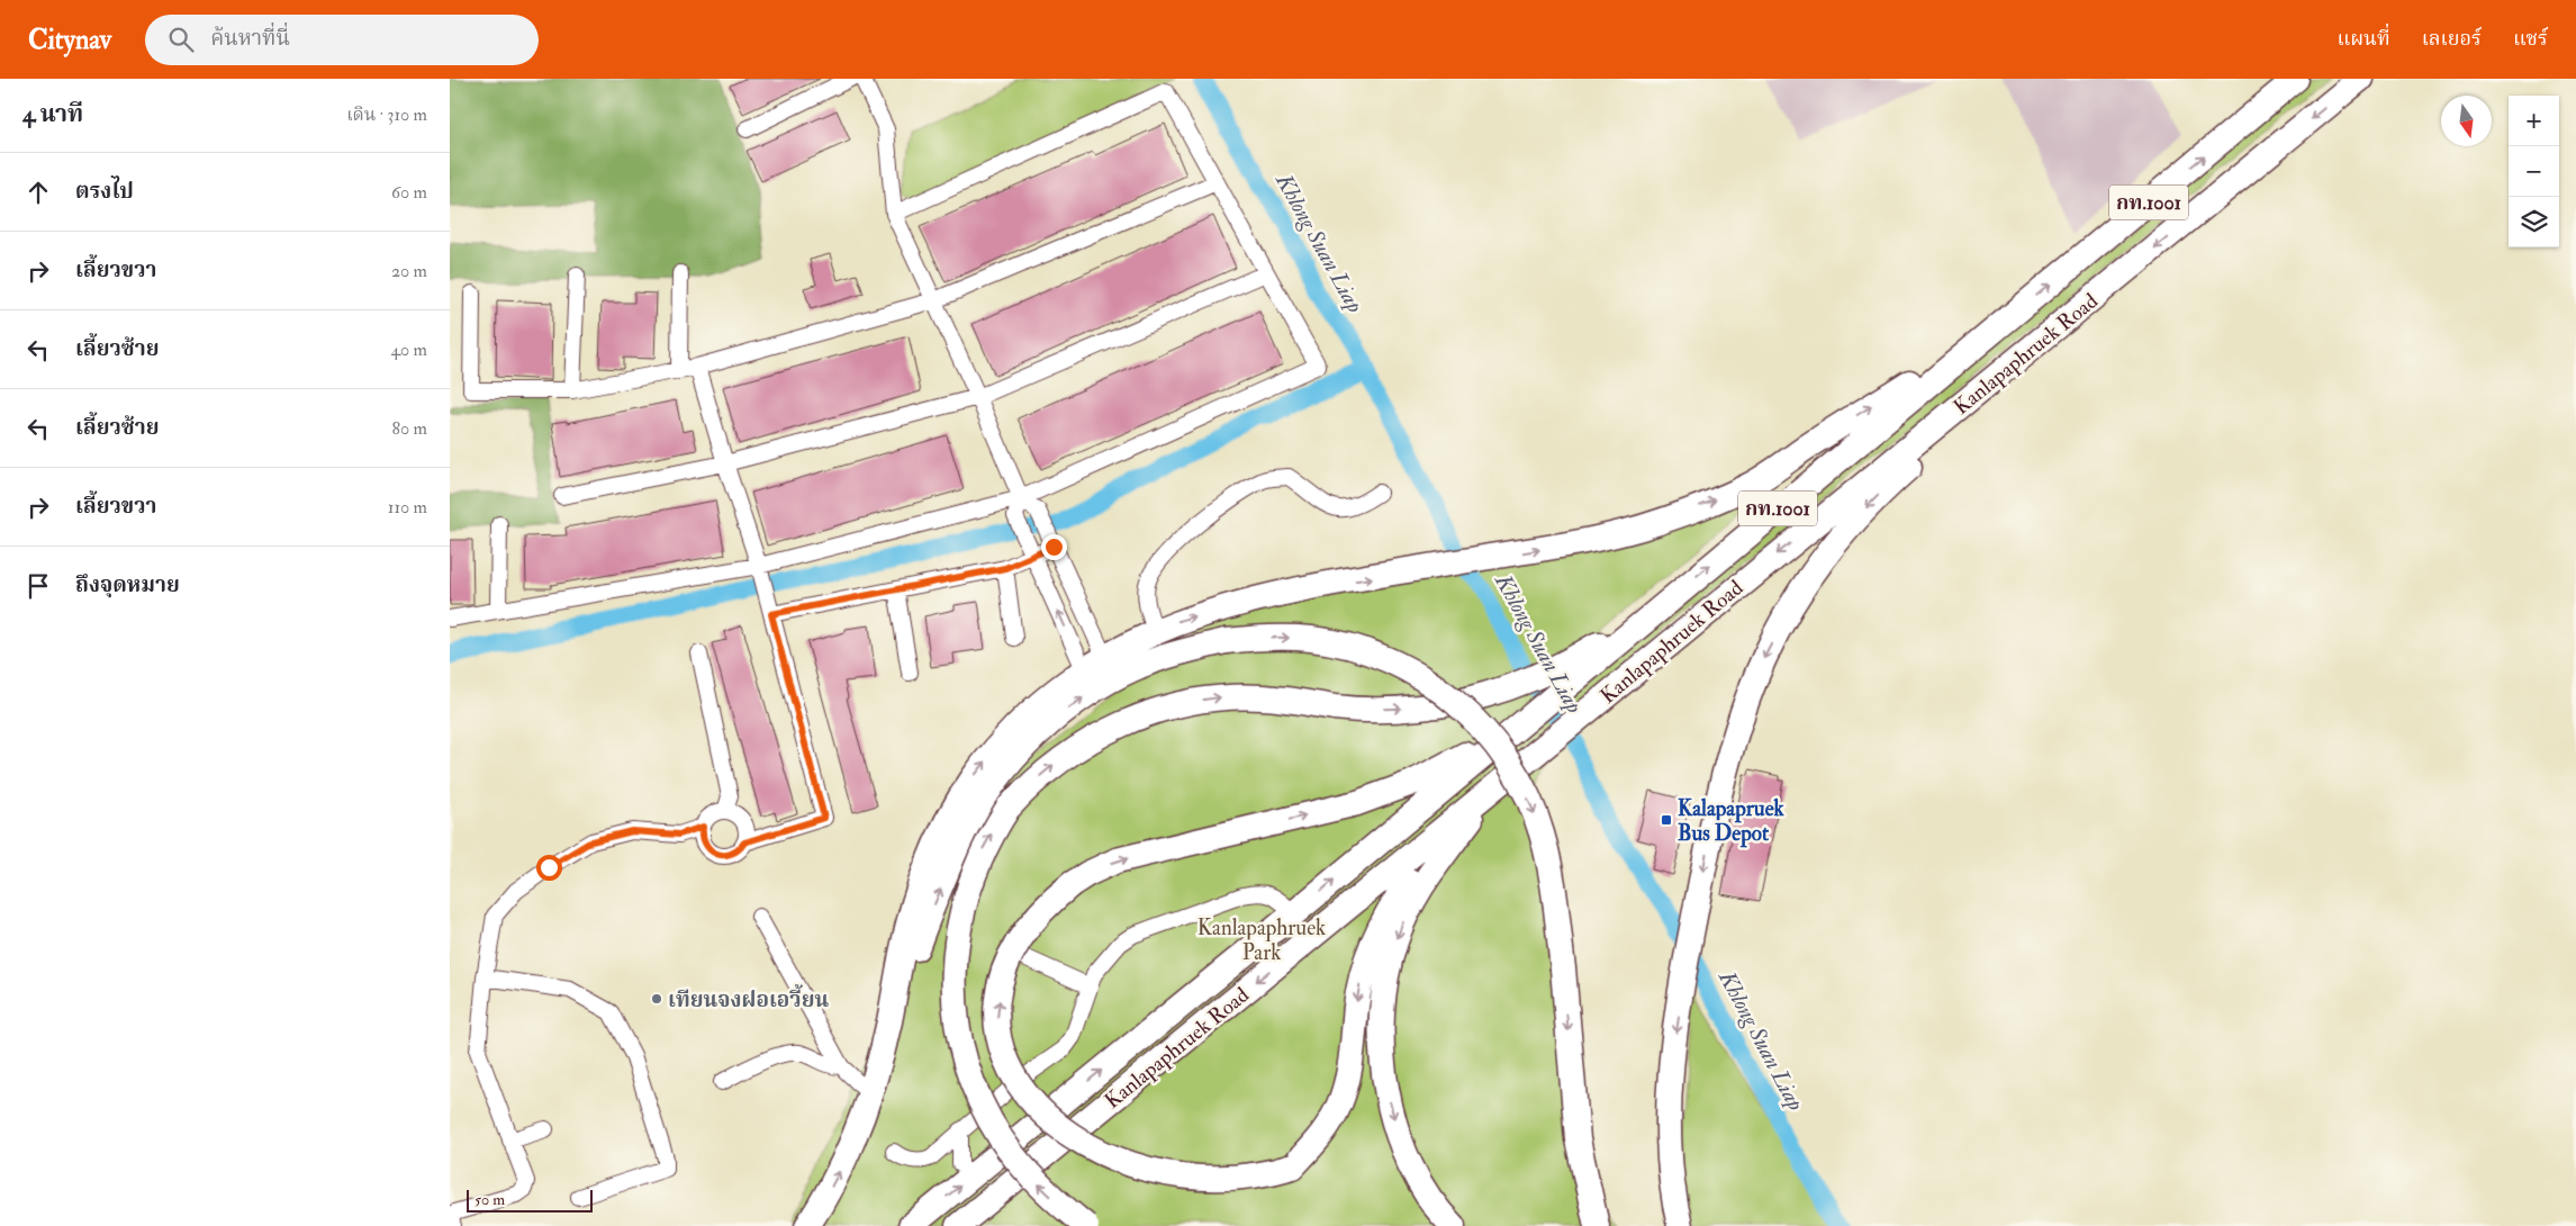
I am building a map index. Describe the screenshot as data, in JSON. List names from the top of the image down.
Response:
{
  "streets": {
    "main road": ["กท.1001", "Kanlapaphruek Road"]
  },
  "water": ["Khlong Suan Liap"],
  "parks": ["Kanlapaphruek Park"],
  "places": {
    "transit": ["Kalapapruek Bus Depot"],
    "other": ["เทียนจงฝอเอวี้ยน"]
  },
  "scale_bar": "50 m",
  "north": "bottom",
  "page": {
    "header": "Citynav",
    "search": "ค้นหาที่นี่",
    "nav": ["แผนที่", "เลเยอร์", "แชร์"],
    "heading": ["4 นาที", "เดิน · 310 m"],
    "map_buttons": ["+", "−"],
    "list": [
      ["ตรงไป", "60 m"],
      ["เลี้ยวขวา", "20 m"],
      ["เลี้ยวซ้าย", "40 m"],
      ["เลี้ยวซ้าย", "80 m"],
      ["เลี้ยวขวา", "110 m"],
      "ถึงจุดหมาย"
    ],
    "scale": "50 m"
  }
}
